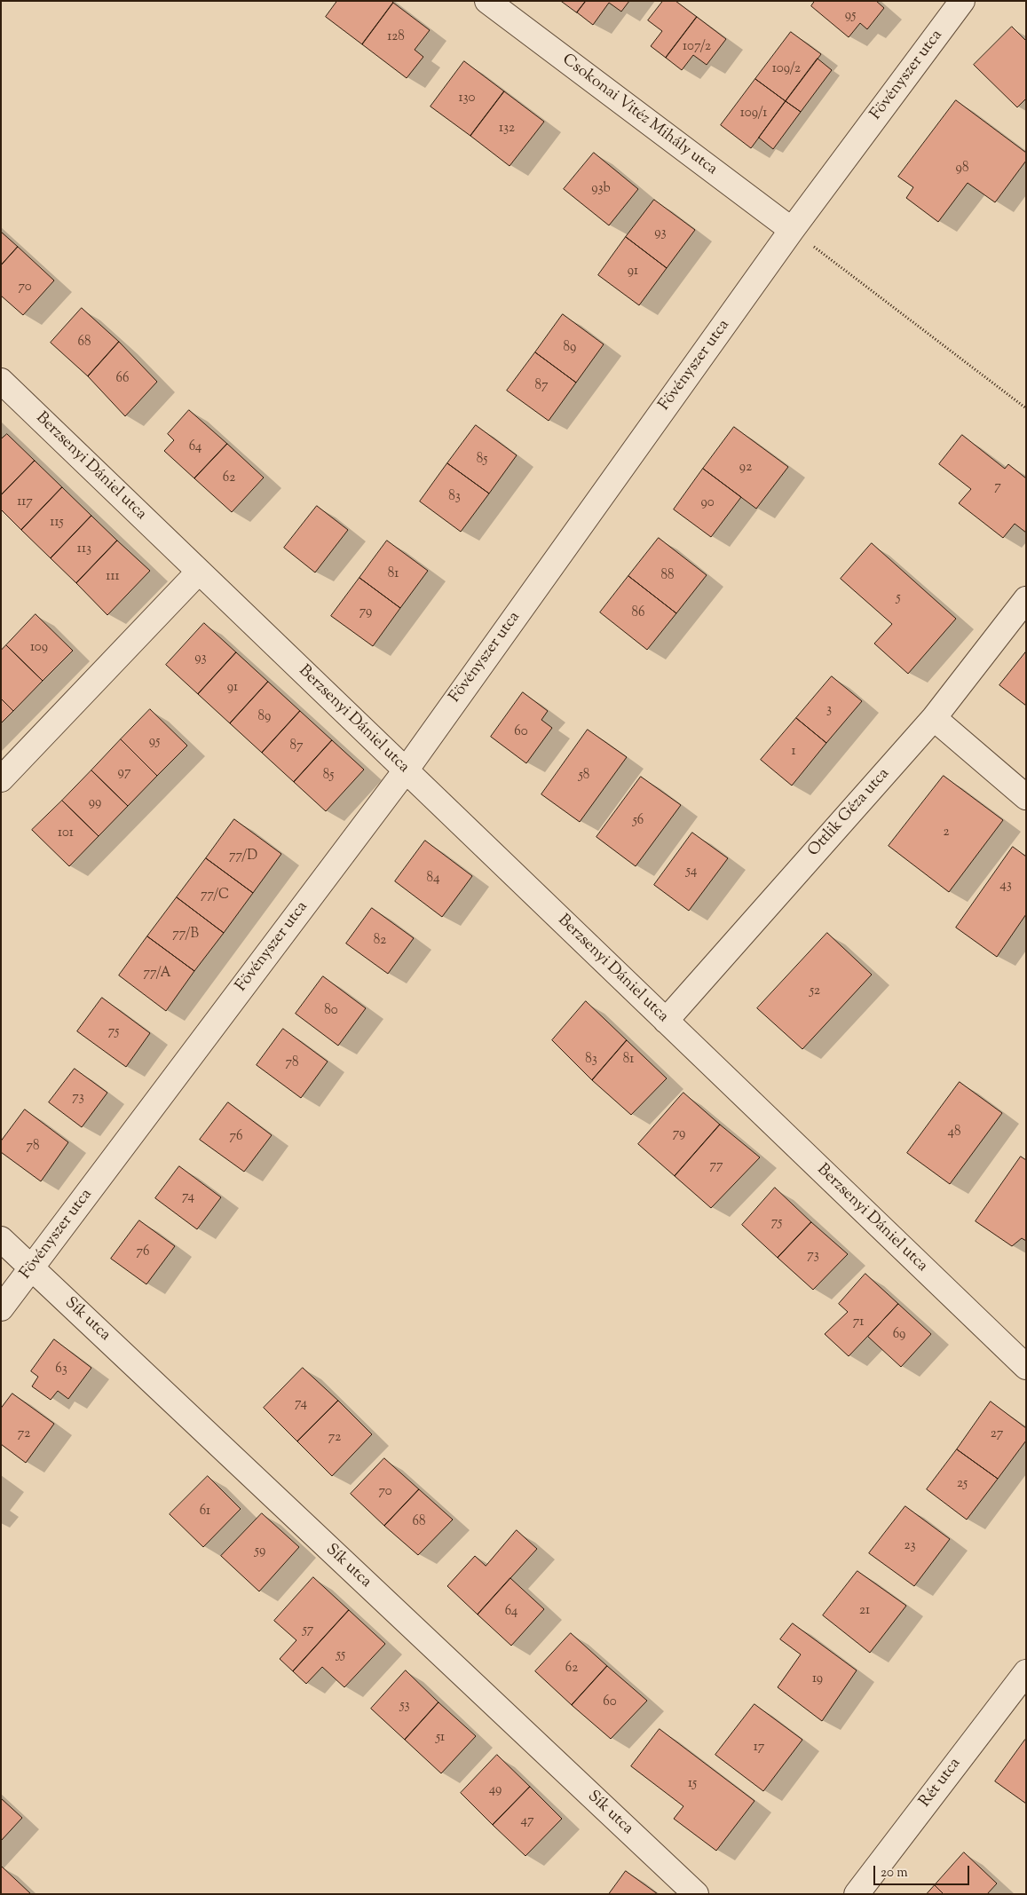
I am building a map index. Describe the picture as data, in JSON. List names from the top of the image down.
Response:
{
  "streets": {
    "street": [
      "Fövényszer utca",
      "Csokonai Vitéz Mihály utca",
      "Berzsenyi Dániel utca",
      "Ottlik Géza utca",
      "Sík utca",
      "Rét utca"
    ]
  },
  "crossings": [
    ["Fövényszer utca", "Csokonai Vitéz Mihály utca"],
    ["Fövényszer utca", "Berzsenyi Dániel utca"],
    ["Fövényszer utca", "Sík utca"],
    ["Berzsenyi Dániel utca", "Ottlik Géza utca"]
  ],
  "house_numbers": [
    "95",
    "128",
    "107/2",
    "109/2",
    "130",
    "109/1",
    "132",
    "98",
    "93b",
    "93",
    "91",
    "70",
    "68",
    "89",
    "66",
    "87",
    "64",
    "85",
    "92",
    "62",
    "7",
    "83",
    "117",
    "90",
    "115",
    "113",
    "81",
    "88",
    "111",
    "5",
    "79",
    "86",
    "109",
    "93",
    "91",
    "3",
    "89",
    "60",
    "95",
    "87",
    "1",
    "97",
    "85",
    "58",
    "99",
    "56",
    "2",
    "101",
    "77/D",
    "54",
    "84",
    "43",
    "77/C",
    "77/B",
    "82",
    "77/A",
    "52",
    "80",
    "75",
    "83",
    "81",
    "78",
    "73",
    "48",
    "79",
    "76",
    "78",
    "77",
    "74",
    "75",
    "76",
    "73",
    "71",
    "69",
    "63",
    "74",
    "72",
    "27",
    "72",
    "25",
    "70",
    "61",
    "68",
    "23",
    "59",
    "21",
    "64",
    "57",
    "55",
    "62",
    "19",
    "60",
    "53",
    "51",
    "17",
    "15",
    "49",
    "47"
  ],
  "scale_bar": "20 m"
}
